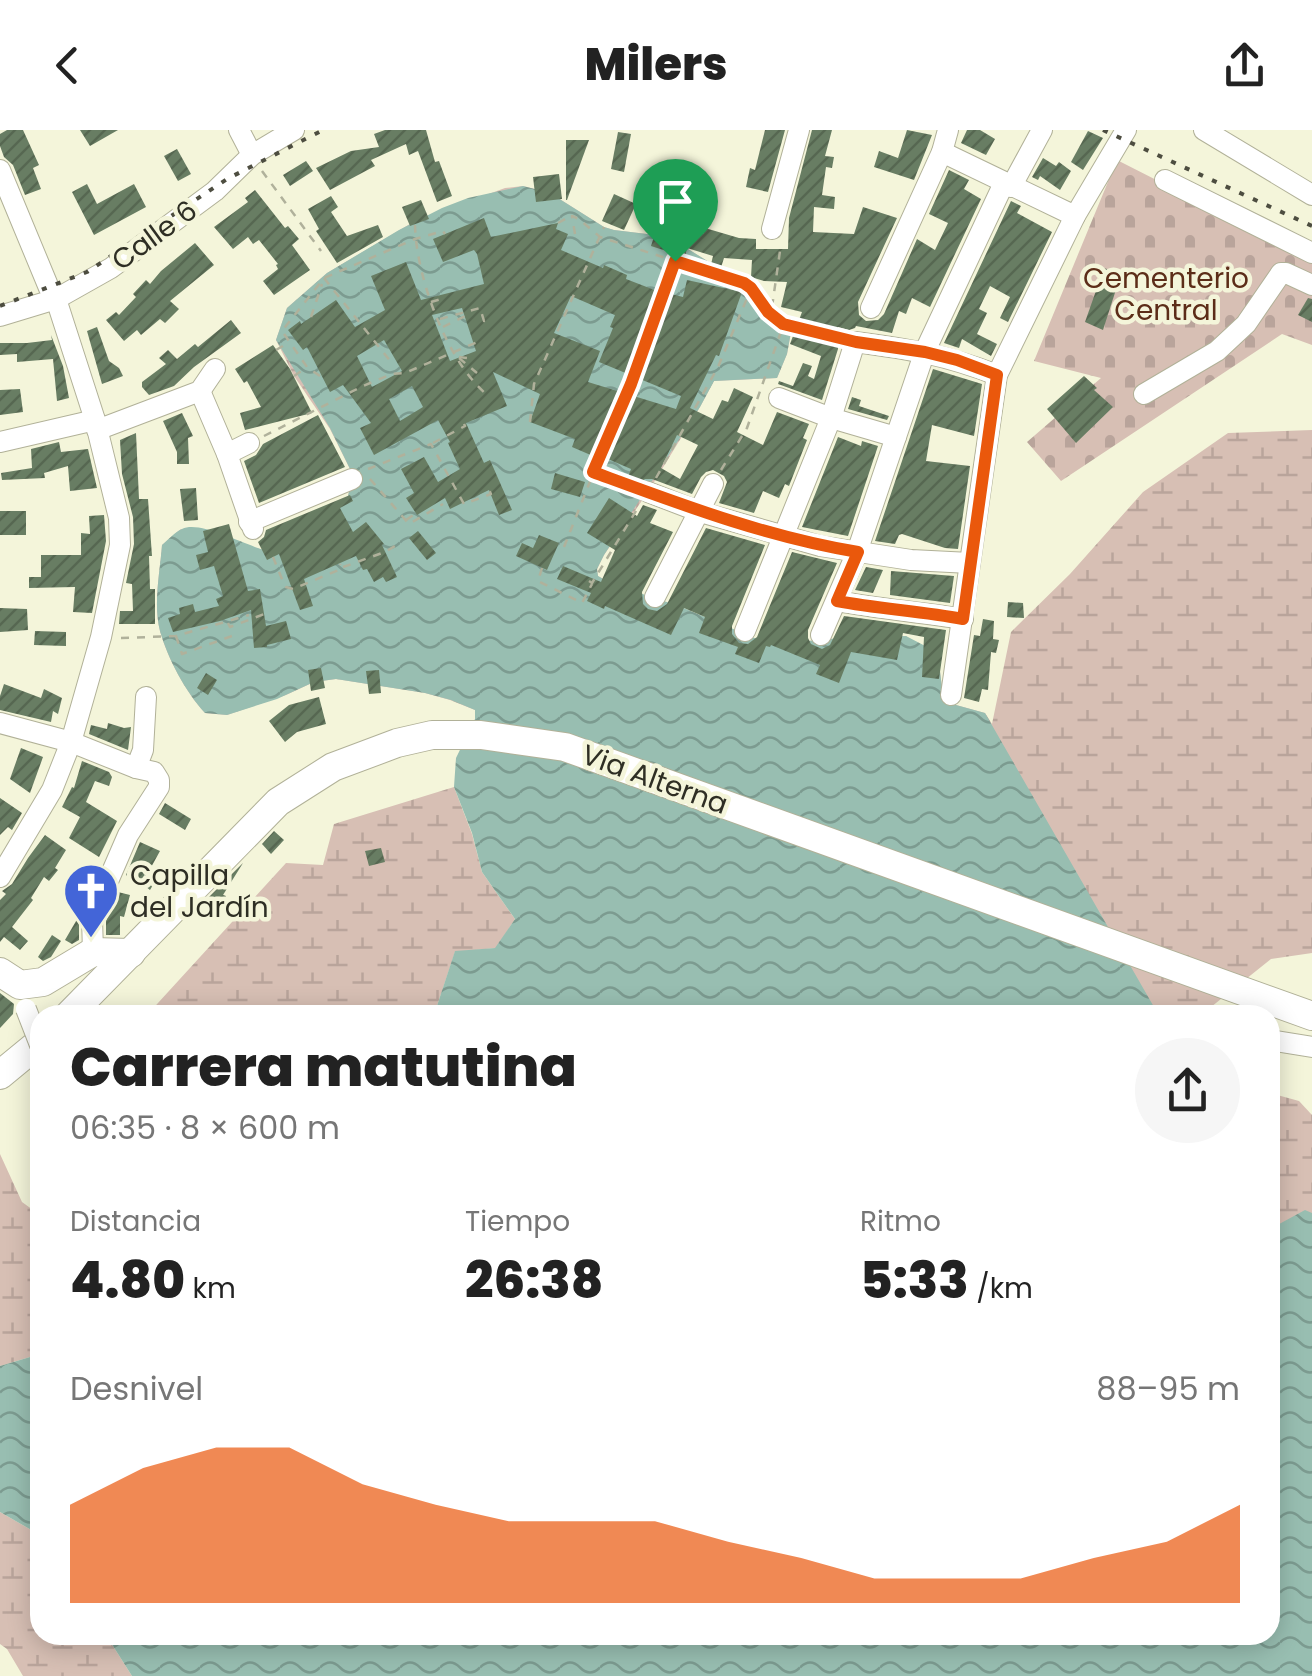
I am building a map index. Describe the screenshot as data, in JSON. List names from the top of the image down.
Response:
{
  "streets": {
    "main road": ["Via Alterna"],
    "street": ["Calle 6"]
  },
  "parks": ["Cementerio Central"],
  "places": {
    "church": ["Capilla del Jardín"]
  },
  "page": {
    "header": "Milers",
    "heading": ["Carrera matutina", "06:35 · 8 × 600 m"],
    "stats": [
      ["Distancia", "4.80 km"],
      ["Tiempo", "26:38"],
      ["Ritmo", "5:33 /km"]
    ],
    "chart": ["Desnivel", "88–95 m"]
  }
}
